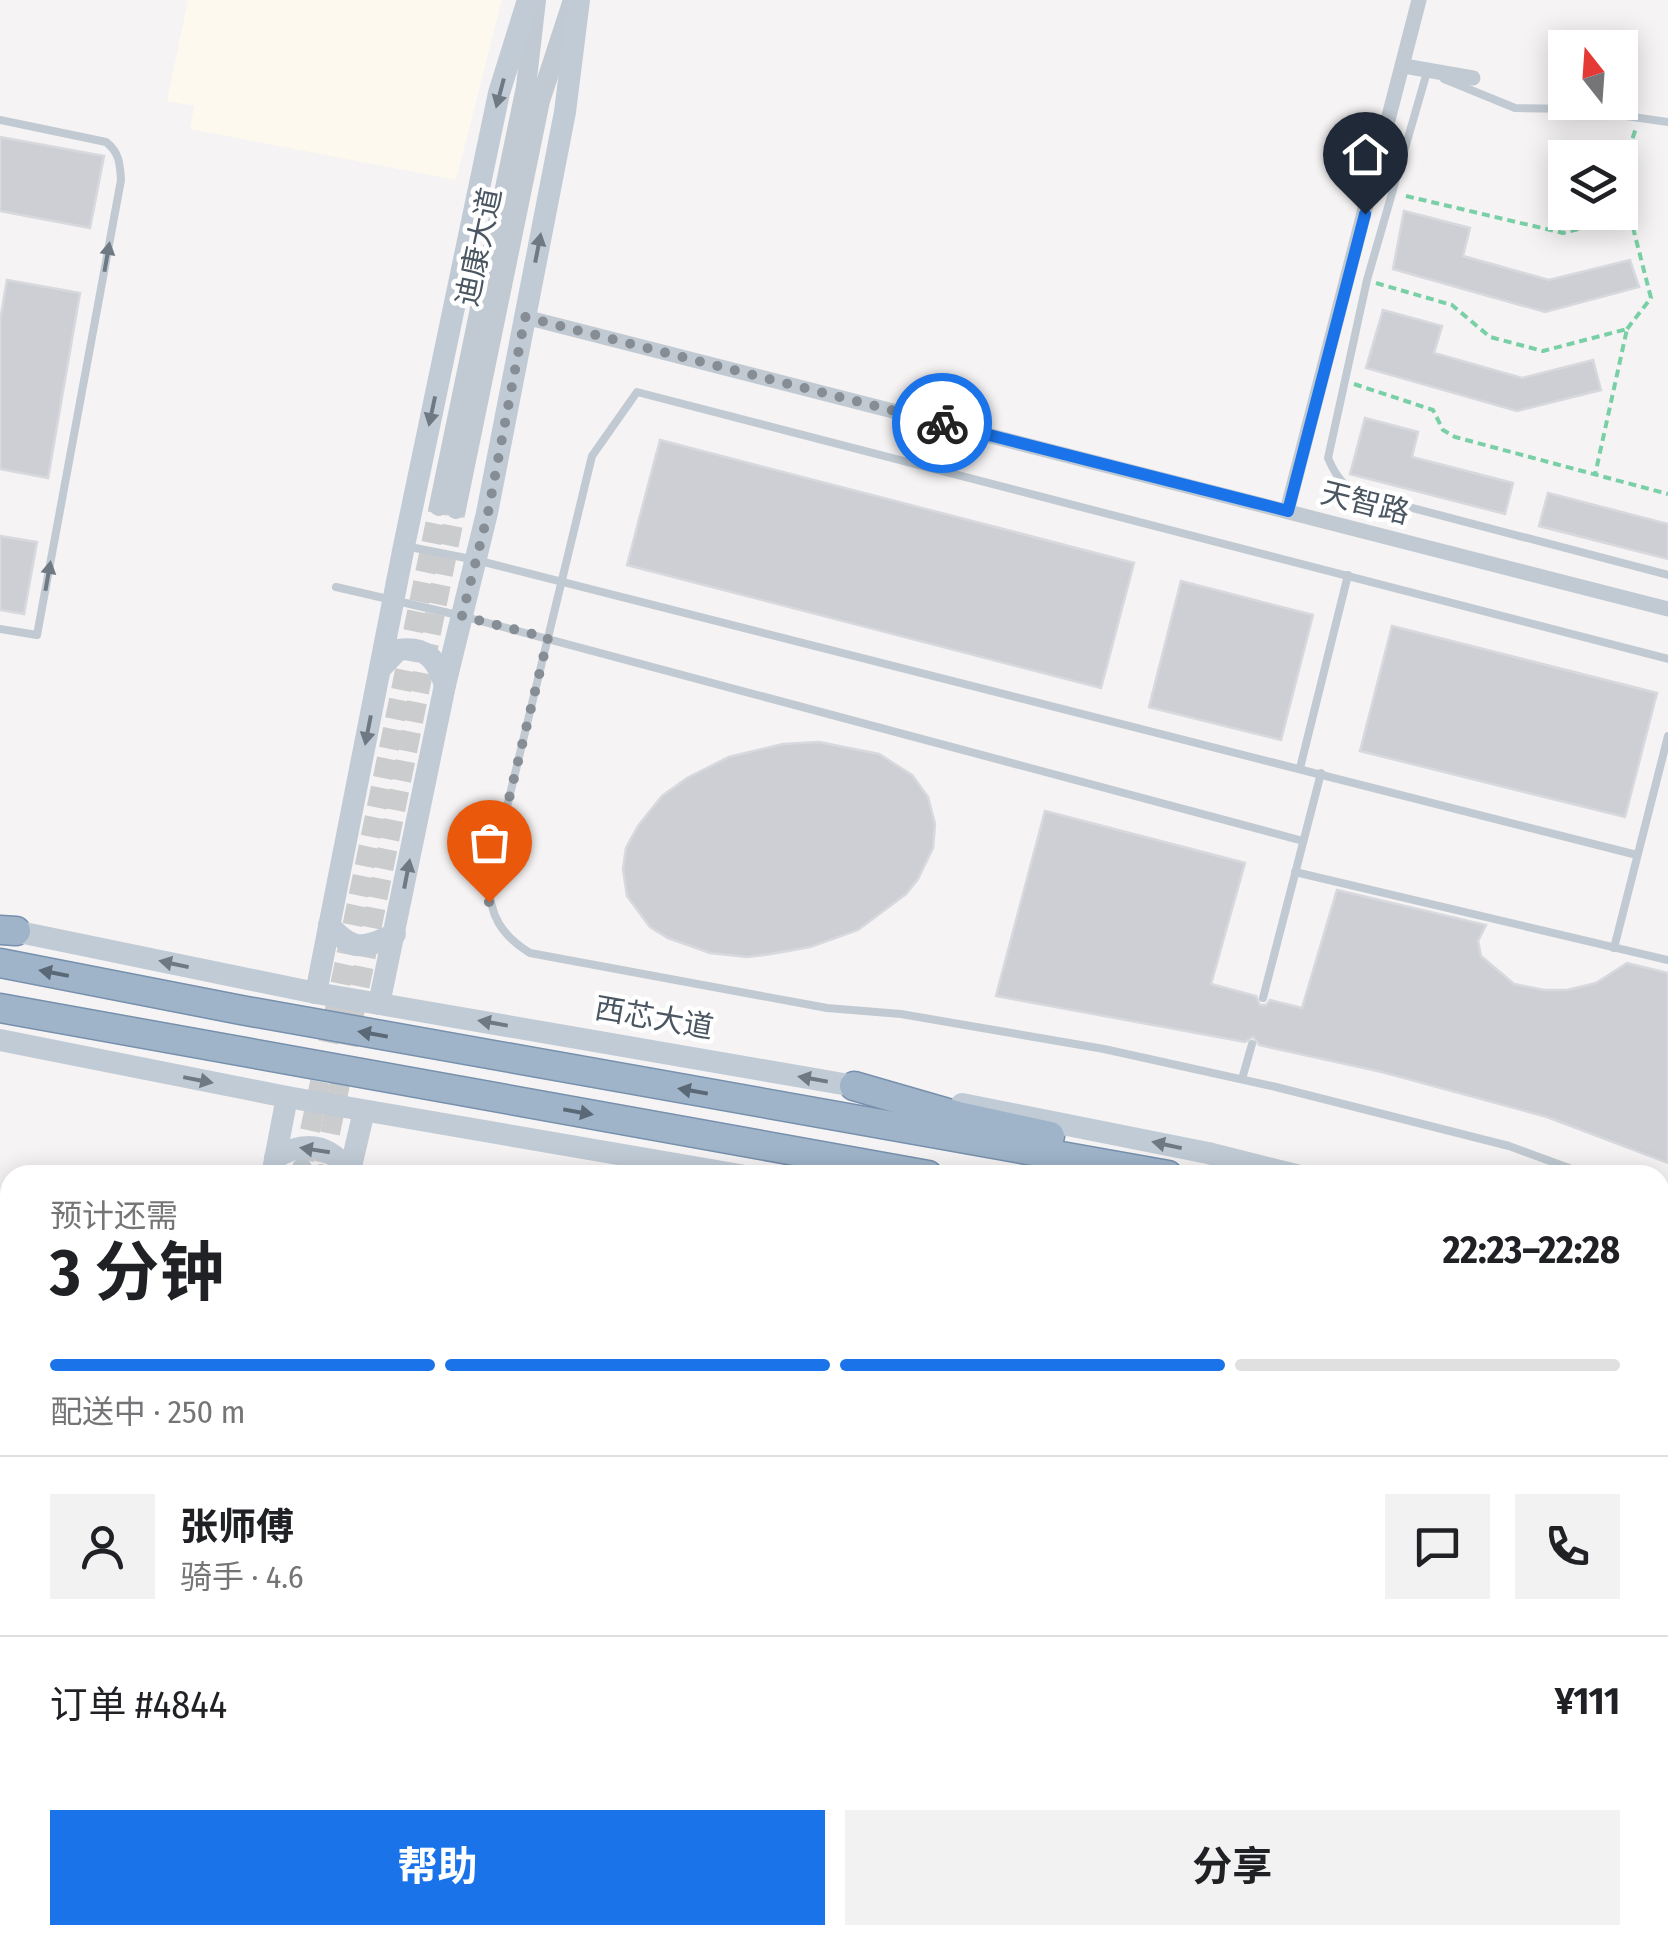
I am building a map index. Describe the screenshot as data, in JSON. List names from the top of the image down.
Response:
{
  "streets": {
    "main road": ["西芯大道"],
    "street": ["迪康大道", "天智路"]
  },
  "north": "top",
  "page": {
    "heading": ["3 分钟", "预计还需", "22:23–22:28"],
    "panel": [
      "张师傅",
      "骑手 · 4.6",
      "订单 #4844",
      "¥111"
    ],
    "bar": "配送中 · 250 m",
    "buttons": ["帮助", "分享"]
  }
}
